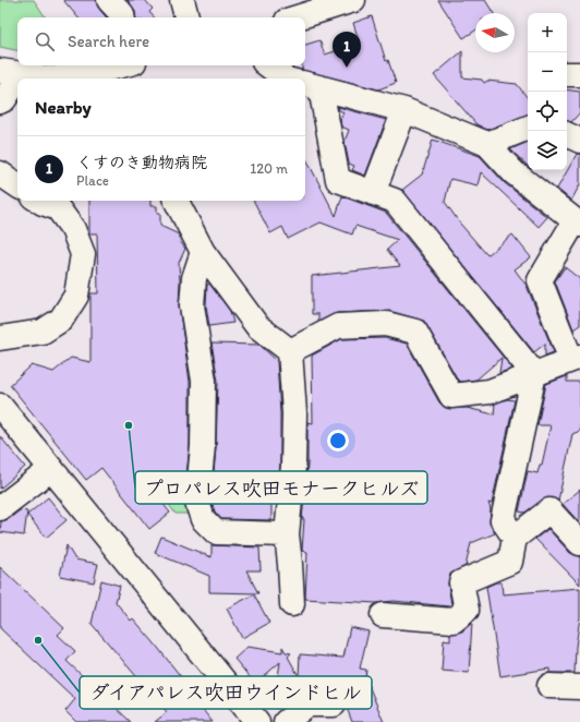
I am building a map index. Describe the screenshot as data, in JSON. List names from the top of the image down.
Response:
{
  "places": ["プロパレス吹田モナークヒルズ", "ダイアパレス吹田ウインドヒル"],
  "north": "left",
  "page": {
    "map_buttons": ["+", "−"],
    "search": "Search here",
    "pins": "1",
    "heading": "Nearby",
    "list": [
      {
        "mark": "1",
        "name": "くすのき動物病院",
        "note": "Place",
        "value": "120 m"
      }
    ]
  }
}
